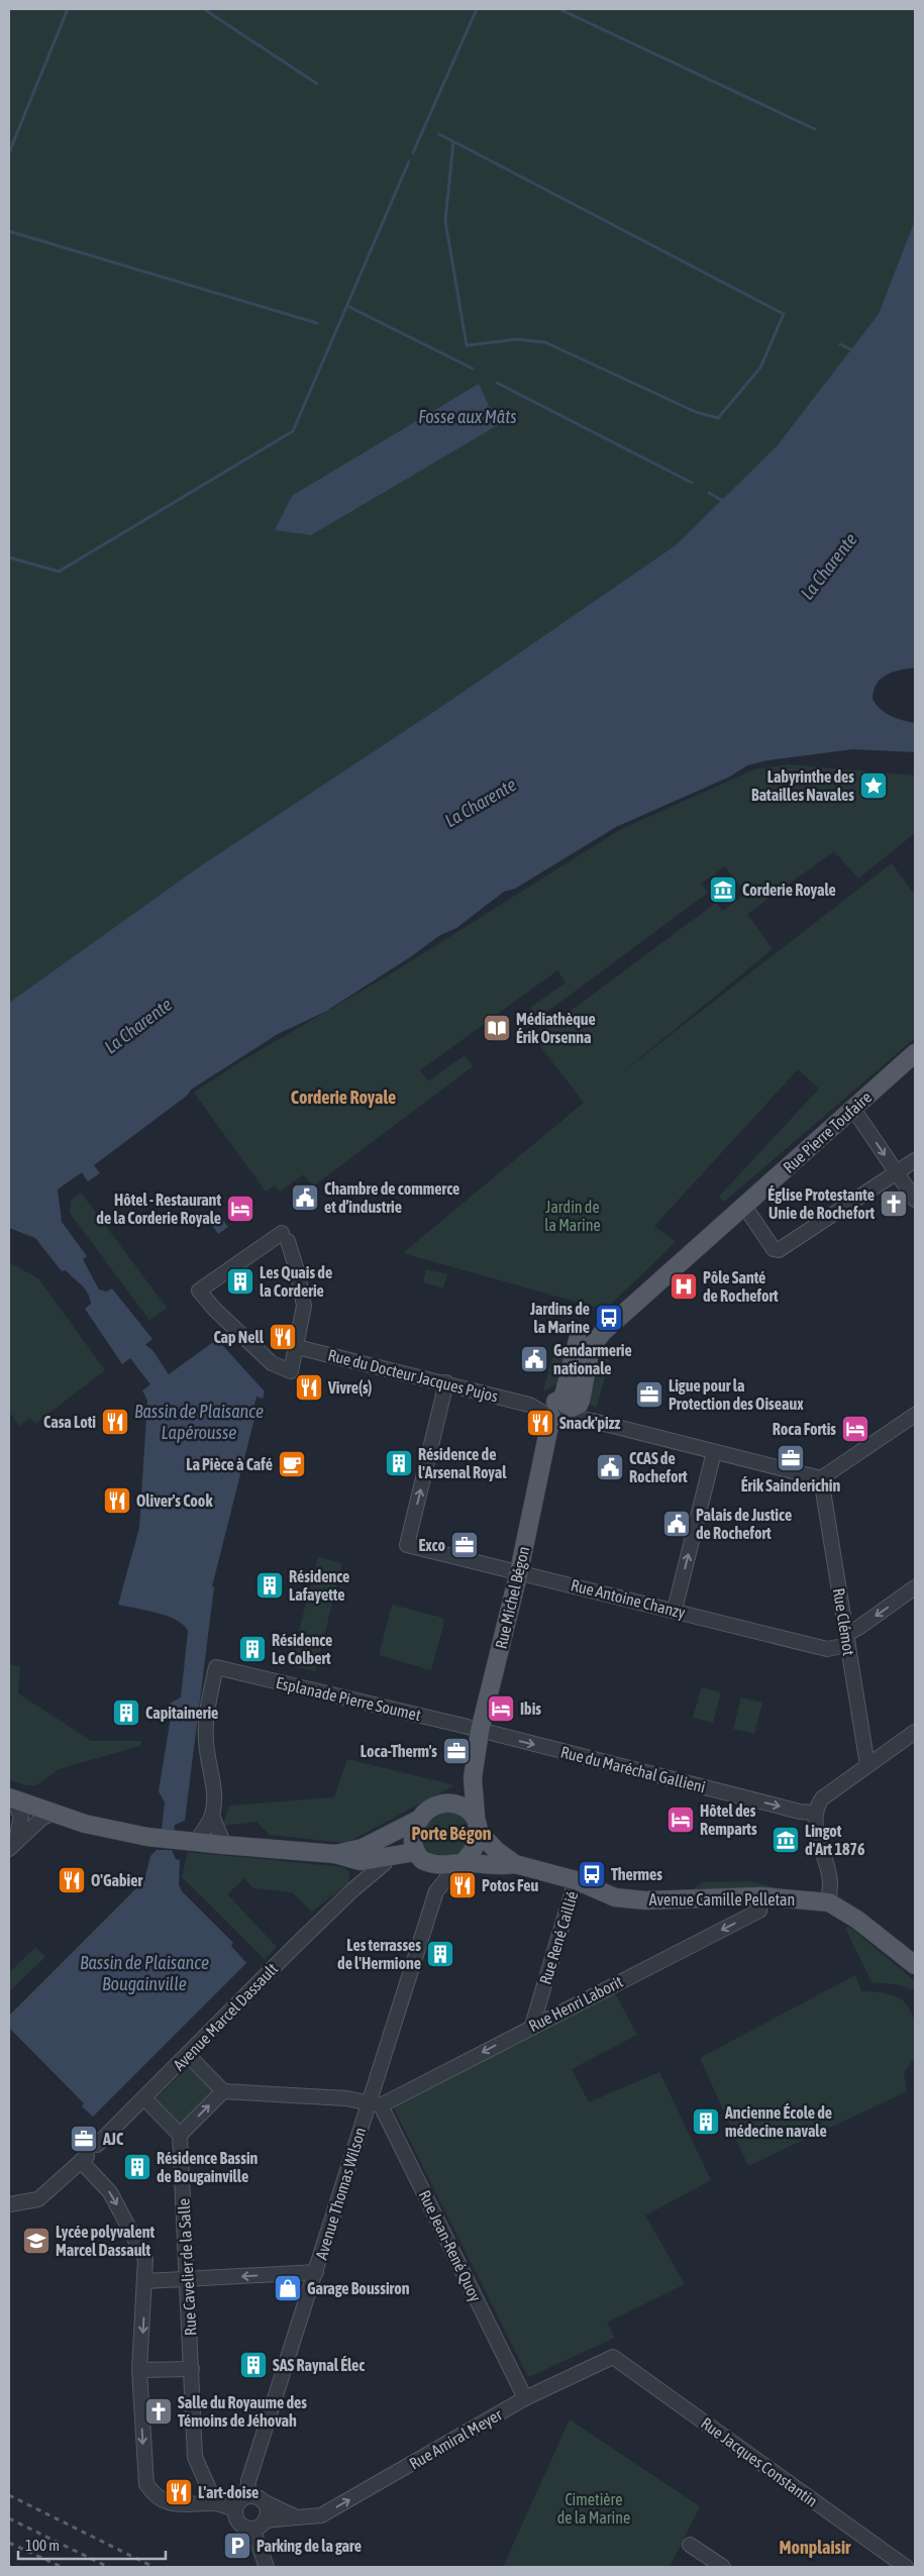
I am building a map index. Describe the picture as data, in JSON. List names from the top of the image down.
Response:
{
  "streets": {
    "main road": ["Rue Pierre Toufaire", "Rue Michel Bégon", "Avenue Camille Pelletan"],
    "street": [
      "Rue du Docteur Jacques Pujos",
      "Rue Antoine Chanzy",
      "Rue Clémot",
      "Esplanade Pierre Soumet",
      "Rue du Maréchal Gallieni",
      "Rue René Caillié",
      "Rue Henri Laborit",
      "Avenue Marcel Dassault",
      "Avenue Thomas Wilson",
      "Rue Jean-René Quoy",
      "Rue Cavelier de la Salle",
      "Rue Amiral Meyer",
      "Rue Jacques Constantin"
    ]
  },
  "crossings": [
    ["Rue Pierre Toufaire", "Rue Michel Bégon"],
    ["Rue du Docteur Jacques Pujos", "Rue Michel Bégon"],
    ["Rue du Docteur Jacques Pujos", "Rue Antoine Chanzy"],
    ["Rue du Docteur Jacques Pujos", "Rue Clémot"],
    ["Rue Michel Bégon", "Rue Antoine Chanzy"],
    ["Rue Michel Bégon", "Esplanade Pierre Soumet"],
    ["Rue Michel Bégon", "Rue du Maréchal Gallieni"],
    ["Rue Michel Bégon", "Avenue Camille Pelletan"],
    ["Rue Michel Bégon", "Avenue Thomas Wilson"],
    ["Rue Antoine Chanzy", "Rue Clémot"],
    ["Esplanade Pierre Soumet", "Rue du Maréchal Gallieni"],
    ["Avenue Camille Pelletan", "Rue René Caillié"],
    ["Avenue Camille Pelletan", "Rue Henri Laborit"],
    ["Avenue Camille Pelletan", "Avenue Thomas Wilson"],
    ["Rue René Caillié", "Rue Henri Laborit"],
    ["Rue Henri Laborit", "Avenue Thomas Wilson"],
    ["Rue Henri Laborit", "Rue Jean-René Quoy"],
    ["Avenue Thomas Wilson", "Rue Jean-René Quoy"],
    ["Avenue Thomas Wilson", "Rue Amiral Meyer"],
    ["Rue Jean-René Quoy", "Rue Amiral Meyer"],
    ["Rue Amiral Meyer", "Rue Jacques Constantin"]
  ],
  "one_way": ["Rue du Maréchal Gallieni", "Rue Henri Laborit", "Rue Amiral Meyer"],
  "districts": ["Corderie Royale", "Porte Bégon", "Monplaisir"],
  "water": [
    "Fosse aux Mâts",
    "La Charente",
    "Bassin de Plaisance Lapérousse",
    "Bassin de Plaisance Bougainville"
  ],
  "parks": ["Jardin de la Marine", "Cimetière de la Marine"],
  "places": {
    "place": ["Labyrinthe des Batailles Navales"],
    "museum": ["Corderie Royale", "Lingot d'Art 1876"],
    "library": ["Médiathèque Érik Orsenna"],
    "public building": [
      "Chambre de commerce et d’industrie",
      "Gendarmerie nationale",
      "CCAS de Rochefort",
      "Palais de Justice de Rochefort"
    ],
    "church": ["Église Protestante Unie de Rochefort", "Salle du Royaume des Témoins de Jéhovah"],
    "hotel": [
      "Hôtel - Restaurant de la Corderie Royale",
      "Roca Fortis",
      "Ibis",
      "Hôtel des Remparts"
    ],
    "building": [
      "Les Quais de la Corderie",
      "Résidence de l'Arsenal Royal",
      "Résidence Lafayette",
      "Résidence Le Colbert",
      "Capitainerie",
      "Les terrasses de l'Hermione",
      "Ancienne École de médecine navale",
      "Résidence Bassin de Bougainville",
      "SAS Raynal Élec"
    ],
    "hospital": ["Pôle Santé de Rochefort"],
    "bus stop": ["Jardins de la Marine", "Thermes"],
    "restaurant": [
      "Cap Nell",
      "Vivre(s)",
      "Casa Loti",
      "Snack'pizz",
      "Oliver's Cook",
      "O'Gabier",
      "Potos Feu",
      "L'art-doise"
    ],
    "office": [
      "Ligue pour la Protection des Oiseaux",
      "Érik Sainderichin",
      "Exco",
      "Loca-Therm's",
      "AJC"
    ],
    "cafe": ["La Pièce à Café"],
    "school or university": ["Lycée polyvalent Marcel Dassault"],
    "shop": ["Garage Boussiron"],
    "parking": ["Parking de la gare"]
  },
  "scale_bar": "100 m"
}
